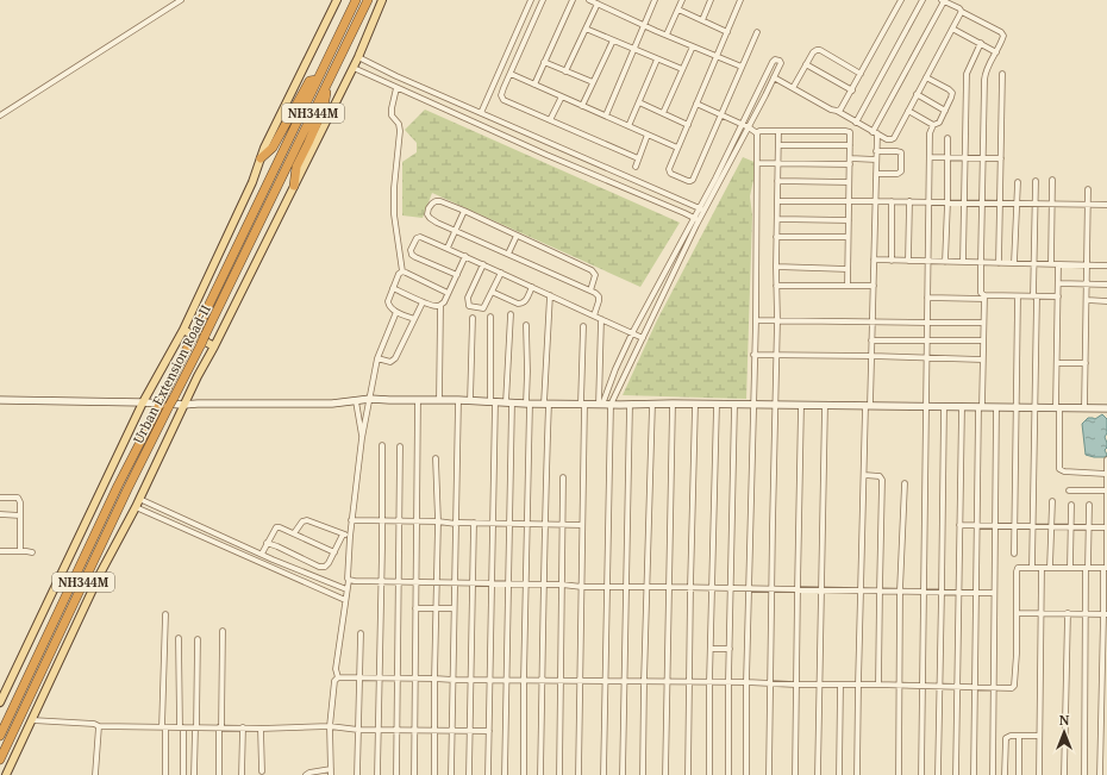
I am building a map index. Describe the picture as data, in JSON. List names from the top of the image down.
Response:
{
  "streets": {
    "highway": ["NH344M", "Urban Extension Road-II"]
  },
  "north": "top"
}
